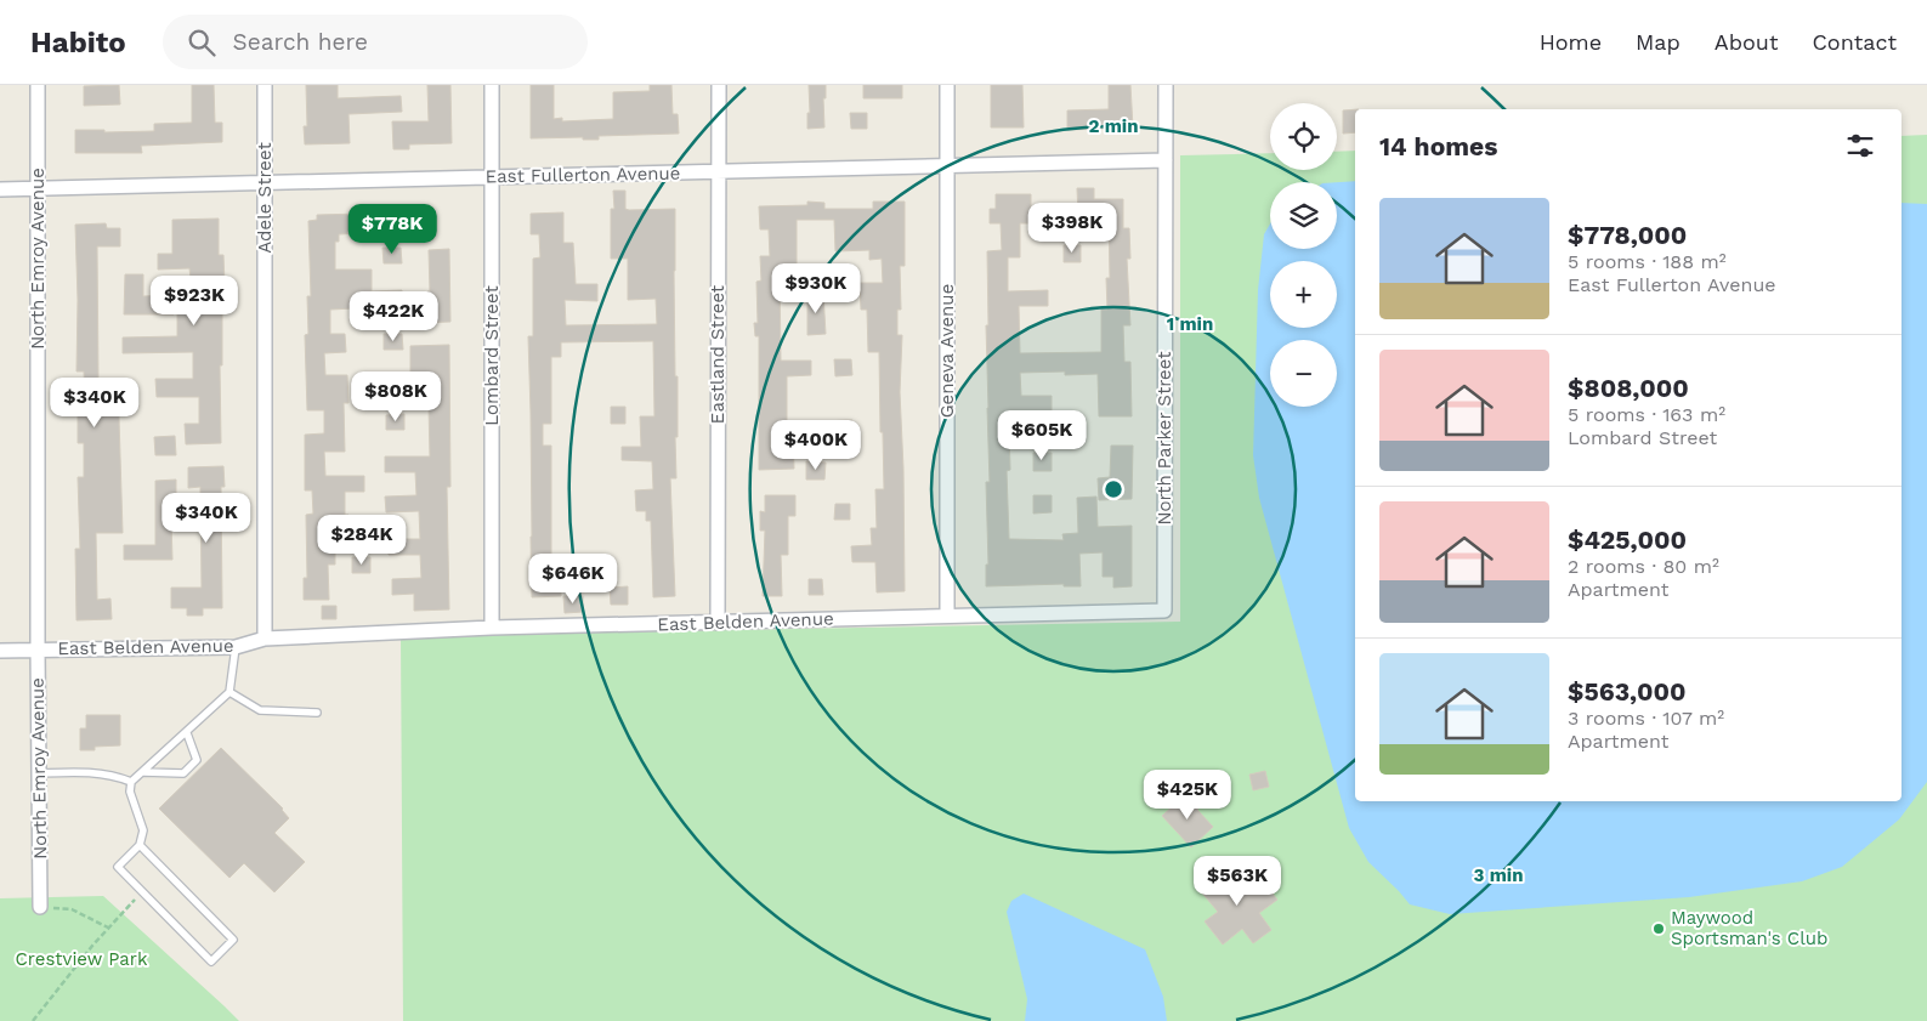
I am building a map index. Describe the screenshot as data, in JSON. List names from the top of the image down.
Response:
{
  "streets": {
    "street": [
      "East Fullerton Avenue",
      "Adele Street",
      "North Emroy Avenue",
      "Geneva Avenue",
      "Eastland Street",
      "Lombard Street",
      "North Parker Street",
      "East Belden Avenue"
    ]
  },
  "crossings": [
    ["East Fullerton Avenue", "Adele Street"],
    ["East Fullerton Avenue", "North Emroy Avenue"],
    ["East Fullerton Avenue", "Geneva Avenue"],
    ["East Fullerton Avenue", "Eastland Street"],
    ["East Fullerton Avenue", "Lombard Street"],
    ["East Fullerton Avenue", "North Parker Street"],
    ["Adele Street", "East Belden Avenue"],
    ["North Emroy Avenue", "East Belden Avenue"],
    ["Geneva Avenue", "East Belden Avenue"],
    ["Eastland Street", "East Belden Avenue"],
    ["Lombard Street", "East Belden Avenue"],
    ["North Parker Street", "East Belden Avenue"]
  ],
  "parks": ["Crestview Park"],
  "places": ["Maywood Sportsman's Club"],
  "page": {
    "header": "Habito",
    "search": "Search here",
    "nav": [
      "Home",
      "Map",
      "About",
      "Contact"
    ],
    "map_buttons": ["+", "−"],
    "heading": "14 homes",
    "list": [
      {
        "name": "$778,000",
        "note": "5 rooms · 188 m² · East Fullerton Avenue"
      },
      {
        "name": "$808,000",
        "note": "5 rooms · 163 m² · Lombard Street"
      },
      {
        "name": "$425,000",
        "note": "2 rooms · 80 m² · Apartment"
      },
      {
        "name": "$563,000",
        "note": "3 rooms · 107 m² · Apartment"
      }
    ],
    "price": [
      "$398K",
      "$778K",
      "$930K",
      "$923K",
      "$422K",
      "$808K",
      "$340K",
      "$605K",
      "$400K",
      "$340K",
      "$284K",
      "$646K",
      "$425K",
      "$563K"
    ]
  },
  "rings": ["2 min", "1 min", "3 min"]
}
